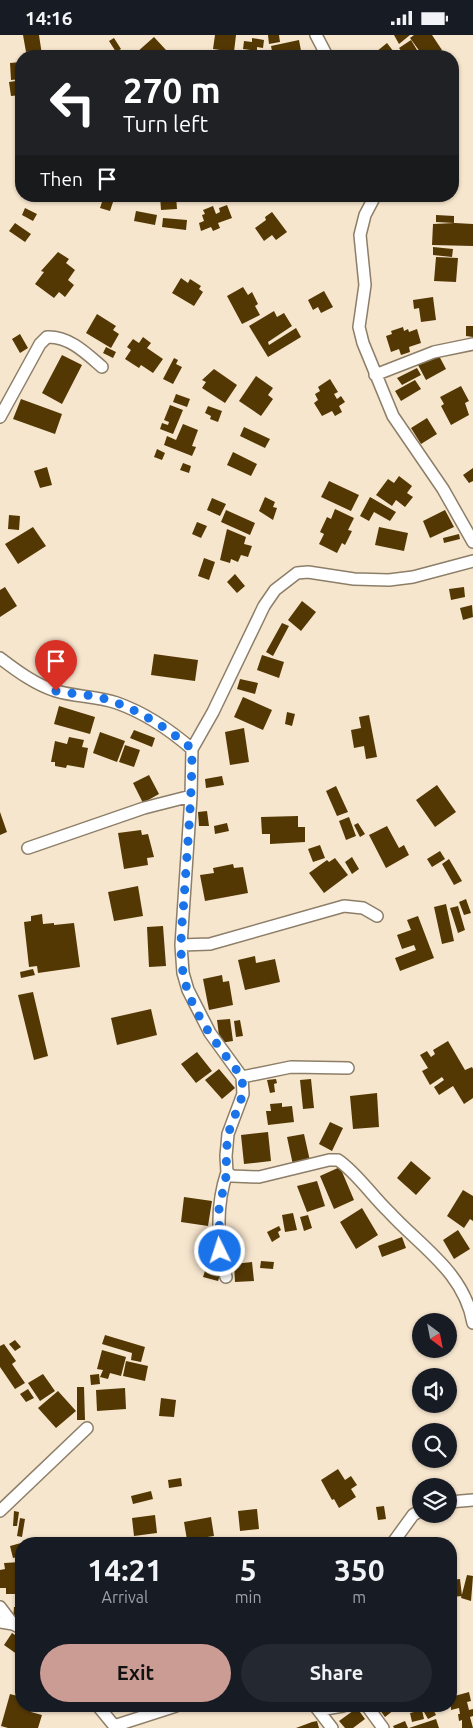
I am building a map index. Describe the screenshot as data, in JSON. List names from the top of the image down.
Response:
{
  "north": "bottom right",
  "page": {
    "status": "14:16",
    "turn": ["270 m", "Turn left"],
    "then": "Then",
    "eta": [
      "14:21",
      "Arrival",
      "5",
      "min",
      "350",
      "m"
    ],
    "buttons": ["Exit", "Share"]
  }
}
